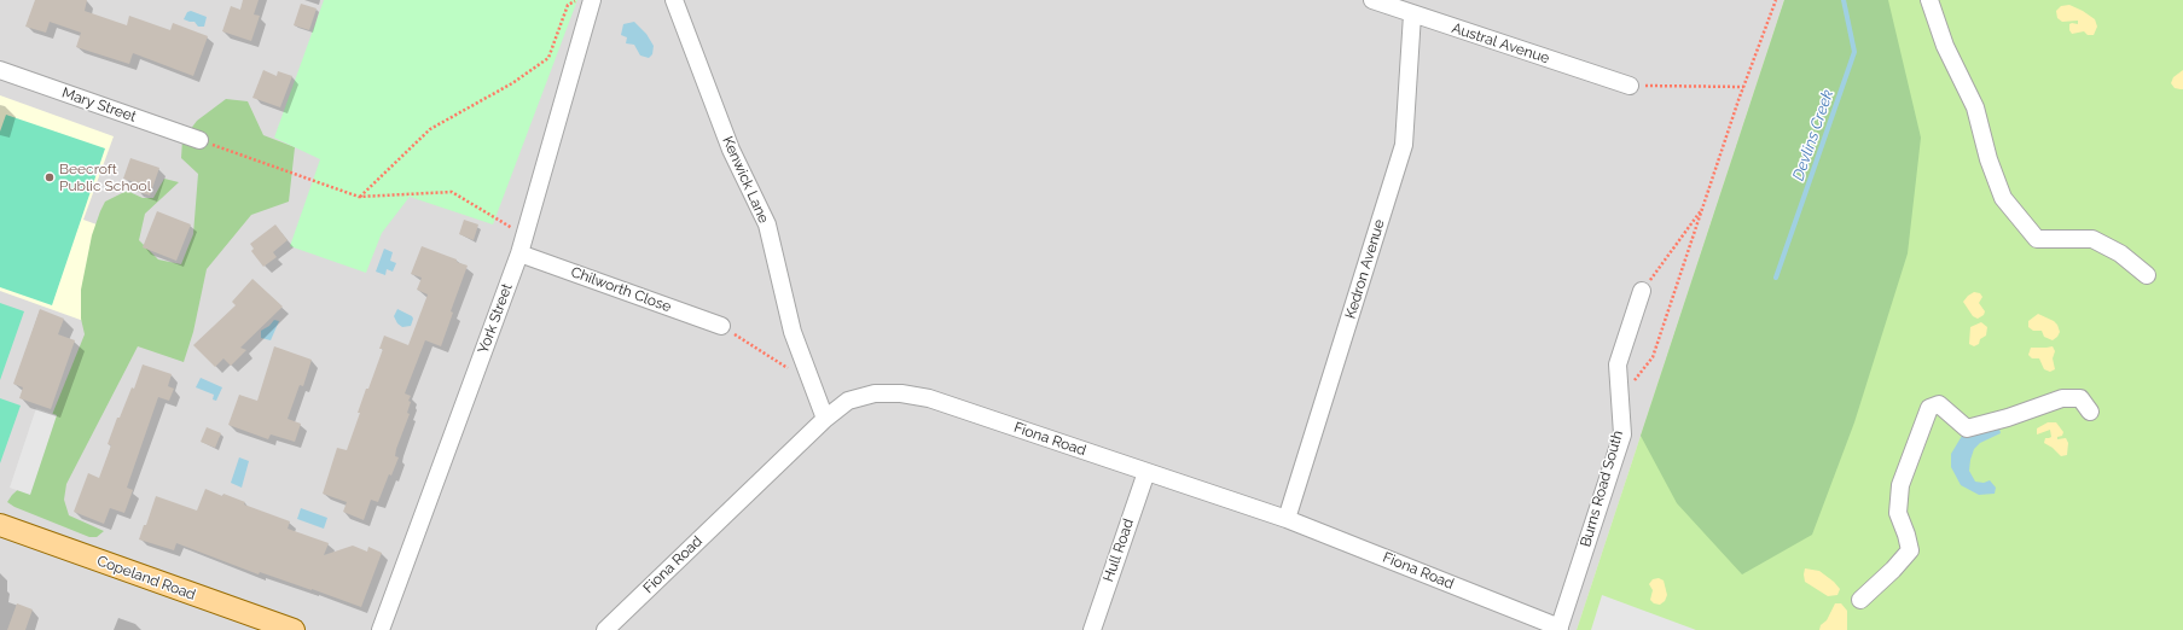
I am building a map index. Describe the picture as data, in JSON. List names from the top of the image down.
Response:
{
  "streets": {
    "main road": ["Copeland Road"],
    "street": [
      "Austral Avenue",
      "Mary Street",
      "Kenwick Lane",
      "Kedron Avenue",
      "Chilworth Close",
      "York Street",
      "Fiona Road",
      "Burns Road South",
      "Hull Road"
    ]
  },
  "crossings": [
    ["Austral Avenue", "Kedron Avenue"],
    ["Kenwick Lane", "Fiona Road"],
    ["Kedron Avenue", "Fiona Road"],
    ["Chilworth Close", "York Street"],
    ["Fiona Road", "Burns Road South"],
    ["Fiona Road", "Hull Road"]
  ],
  "water": ["Devlins Creek"],
  "places": ["Beecroft Public School"]
}
